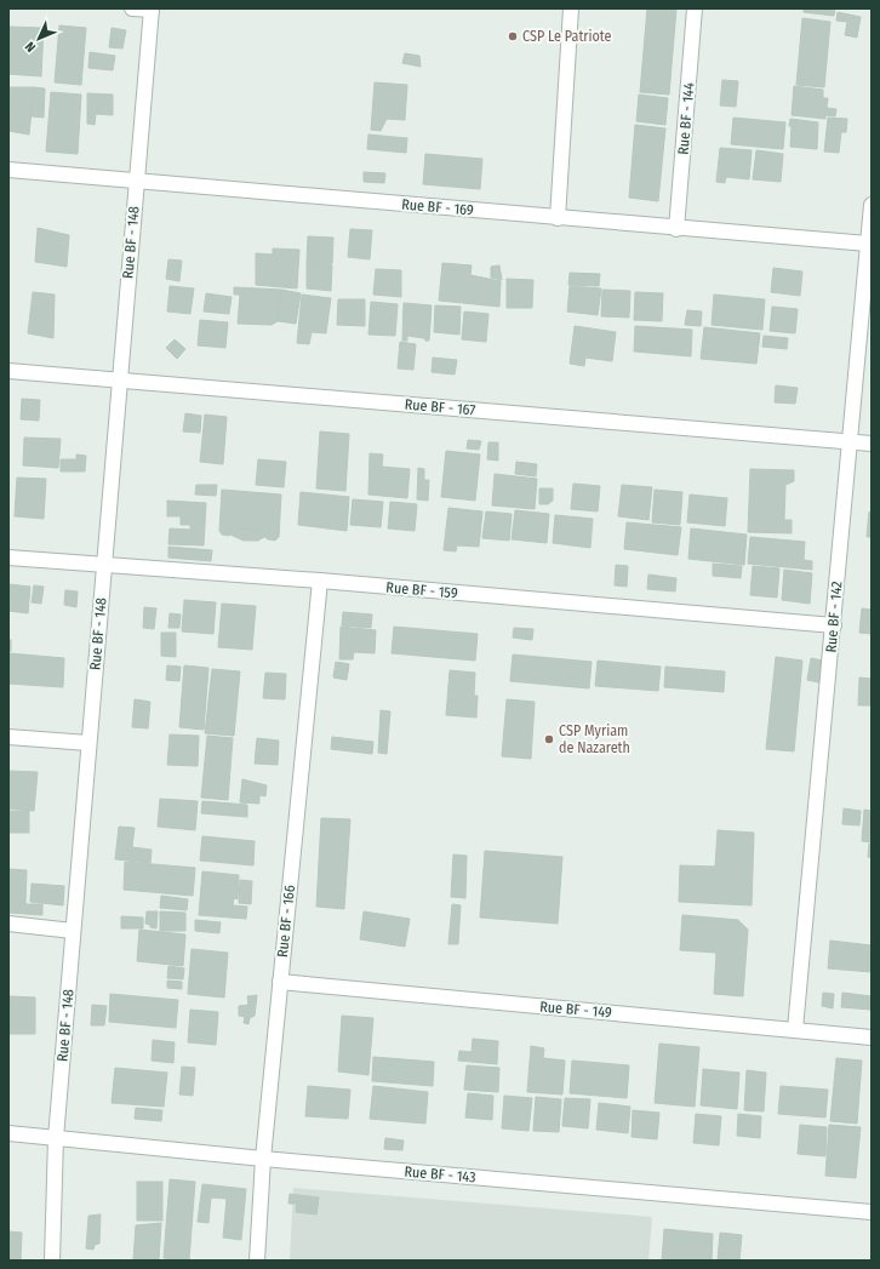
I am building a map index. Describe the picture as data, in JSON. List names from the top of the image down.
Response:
{
  "streets": {
    "street": [
      "Rue BF - 144",
      "Rue BF - 169",
      "Rue BF - 148",
      "Rue BF - 167",
      "Rue BF - 159",
      "Rue BF - 142",
      "Rue BF - 166",
      "Rue BF - 149",
      "Rue BF - 143"
    ]
  },
  "crossings": [
    ["Rue BF - 144", "Rue BF - 169"],
    ["Rue BF - 169", "Rue BF - 148"],
    ["Rue BF - 169", "Rue BF - 142"],
    ["Rue BF - 148", "Rue BF - 167"],
    ["Rue BF - 148", "Rue BF - 159"],
    ["Rue BF - 148", "Rue BF - 143"],
    ["Rue BF - 167", "Rue BF - 142"],
    ["Rue BF - 159", "Rue BF - 142"],
    ["Rue BF - 159", "Rue BF - 166"],
    ["Rue BF - 142", "Rue BF - 149"],
    ["Rue BF - 166", "Rue BF - 149"],
    ["Rue BF - 166", "Rue BF - 143"]
  ],
  "places": ["CSP Le Patriote", "CSP Myriam de Nazareth"],
  "north": "bottom left"
}
